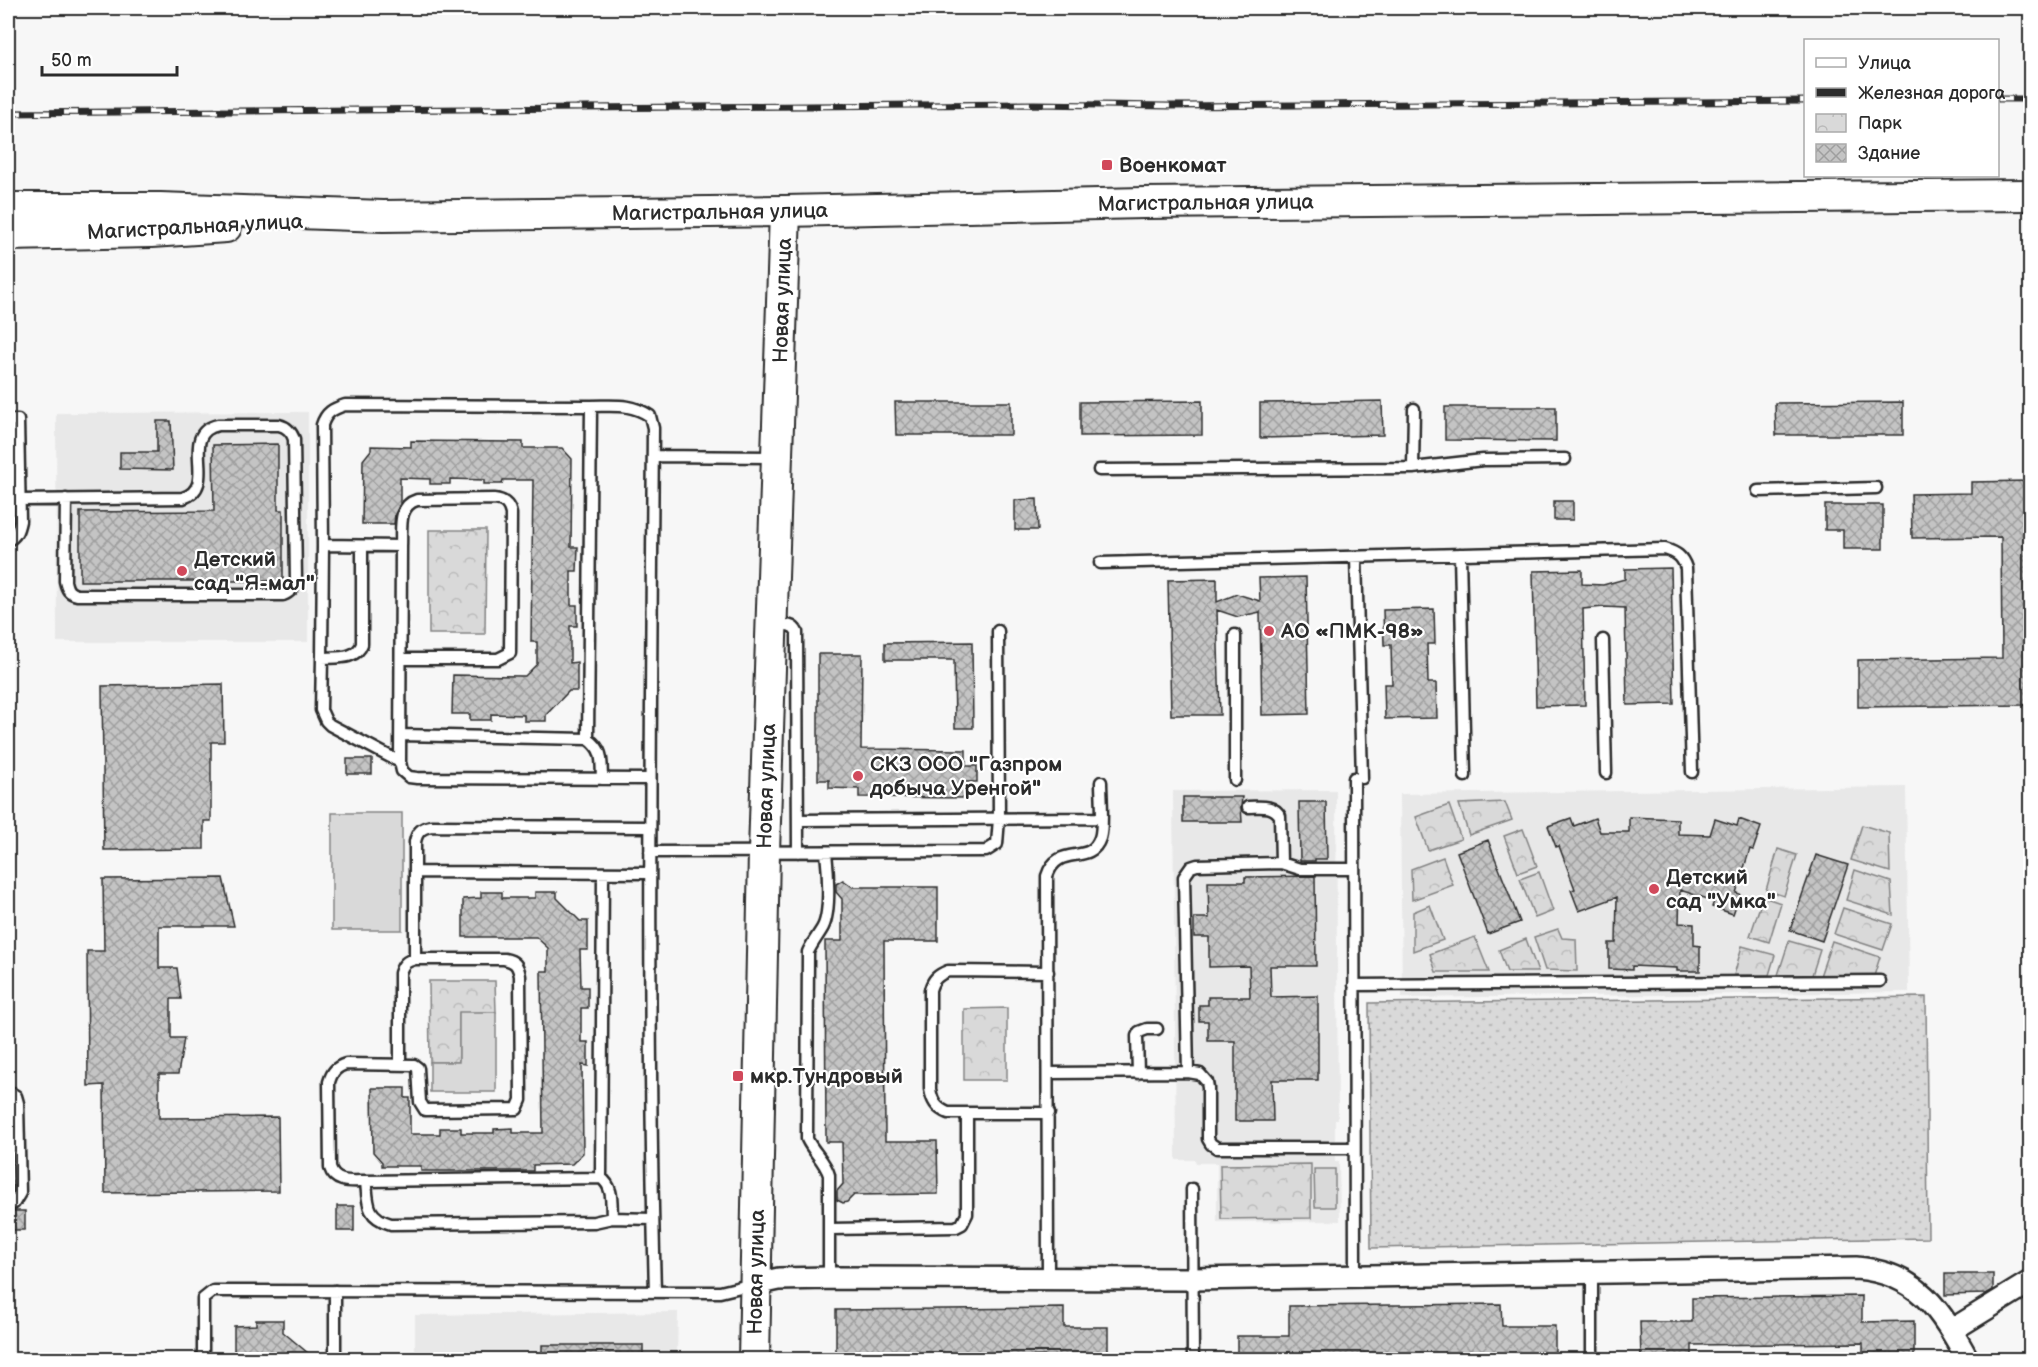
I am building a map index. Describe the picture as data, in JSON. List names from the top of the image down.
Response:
{
  "streets": {
    "main road": ["Магистральная улица", "Новая улица"]
  },
  "crossings": [
    ["Магистральная улица", "Новая улица"]
  ],
  "places": {
    "transit": ["Военкомат", "мкр.Тундровый"],
    "other": [
      "Детский сад \"Я-мал\"",
      "АО «ПМК-98»",
      "СКЗ ООО \"Газпром добыча Уренгой\"",
      "Детский сад \"Умка\""
    ]
  },
  "legend": [
    "Улица",
    "Железная дорога",
    "Парк",
    "Здание"
  ],
  "scale_bar": "50 m"
}
